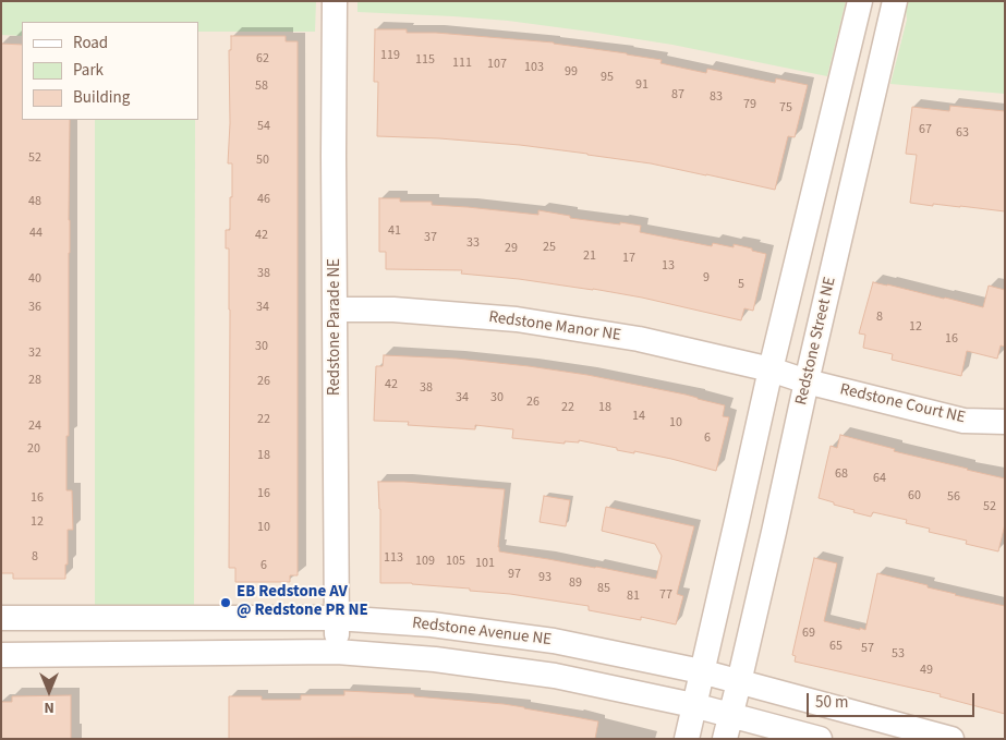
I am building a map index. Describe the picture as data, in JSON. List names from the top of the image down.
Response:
{
  "streets": {
    "street": [
      "Redstone Parade NE",
      "Redstone Manor NE",
      "Redstone Street NE",
      "Redstone Court NE",
      "Redstone Avenue NE"
    ]
  },
  "crossings": [
    ["Redstone Parade NE", "Redstone Manor NE"],
    ["Redstone Parade NE", "Redstone Avenue NE"],
    ["Redstone Manor NE", "Redstone Court NE"],
    ["Redstone Street NE", "Redstone Court NE"],
    ["Redstone Street NE", "Redstone Avenue NE"]
  ],
  "places": ["EB Redstone AV @ Redstone PR NE"],
  "house_numbers": [
    "119",
    "62",
    "115",
    "111",
    "107",
    "103",
    "99",
    "95",
    "91",
    "58",
    "87",
    "83",
    "79",
    "75",
    "54",
    "67",
    "63",
    "52",
    "50",
    "46",
    "48",
    "41",
    "44",
    "42",
    "37",
    "33",
    "25",
    "29",
    "21",
    "17",
    "13",
    "38",
    "9",
    "40",
    "5",
    "36",
    "34",
    "8",
    "12",
    "16",
    "30",
    "32",
    "28",
    "26",
    "42",
    "38",
    "34",
    "30",
    "26",
    "22",
    "18",
    "14",
    "22",
    "10",
    "24",
    "6",
    "20",
    "18",
    "68",
    "64",
    "16",
    "60",
    "56",
    "16",
    "52",
    "12",
    "10",
    "8",
    "113",
    "109",
    "105",
    "101",
    "6",
    "97",
    "93",
    "89",
    "85",
    "77",
    "81",
    "69",
    "65",
    "57",
    "53",
    "49"
  ],
  "legend": ["Road", "Park", "Building"],
  "scale_bar": "50 m",
  "north": "bottom"
}
